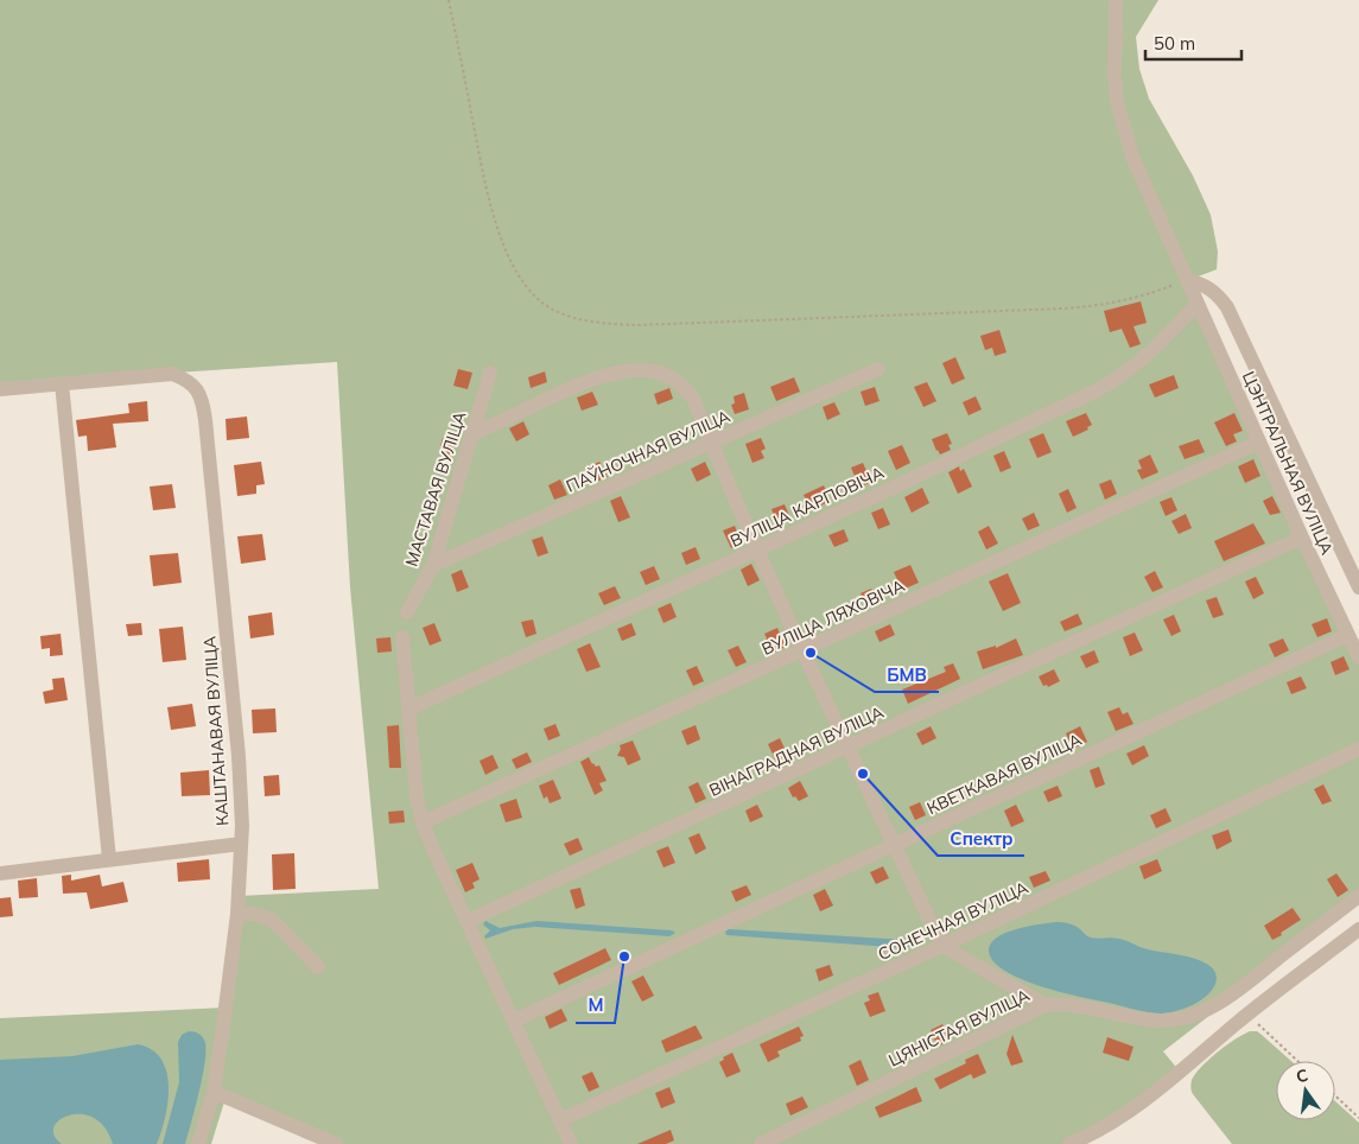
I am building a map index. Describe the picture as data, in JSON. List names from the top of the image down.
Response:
{
  "streets": {
    "street": [
      "ПАЎНОЧНАЯ ВУЛІЦА",
      "ЦЭНТРАЛЬНАЯ ВУЛІЦА",
      "МАСТАВАЯ ВУЛІЦА",
      "ВУЛІЦА КАРПОВІЧА",
      "ВУЛІЦА ЛЯХОВІЧА",
      "КАШТАНАВАЯ ВУЛІЦА",
      "ВІНАГРАДНАЯ ВУЛІЦА",
      "КВЕТКАВАЯ ВУЛІЦА",
      "СОНЕЧНАЯ ВУЛІЦА",
      "ЦЯНІСТАЯ ВУЛІЦА"
    ]
  },
  "crossings": [
    ["ПАЎНОЧНАЯ ВУЛІЦА", "МАСТАВАЯ ВУЛІЦА"],
    ["ЦЭНТРАЛЬНАЯ ВУЛІЦА", "ВУЛІЦА КАРПОВІЧА"],
    ["ЦЭНТРАЛЬНАЯ ВУЛІЦА", "ВУЛІЦА ЛЯХОВІЧА"],
    ["ЦЭНТРАЛЬНАЯ ВУЛІЦА", "ВІНАГРАДНАЯ ВУЛІЦА"],
    ["ЦЭНТРАЛЬНАЯ ВУЛІЦА", "КВЕТКАВАЯ ВУЛІЦА"]
  ],
  "places": ["БМВ", "Спектр", "М"],
  "scale_bar": "50 m",
  "north": "top"
}
